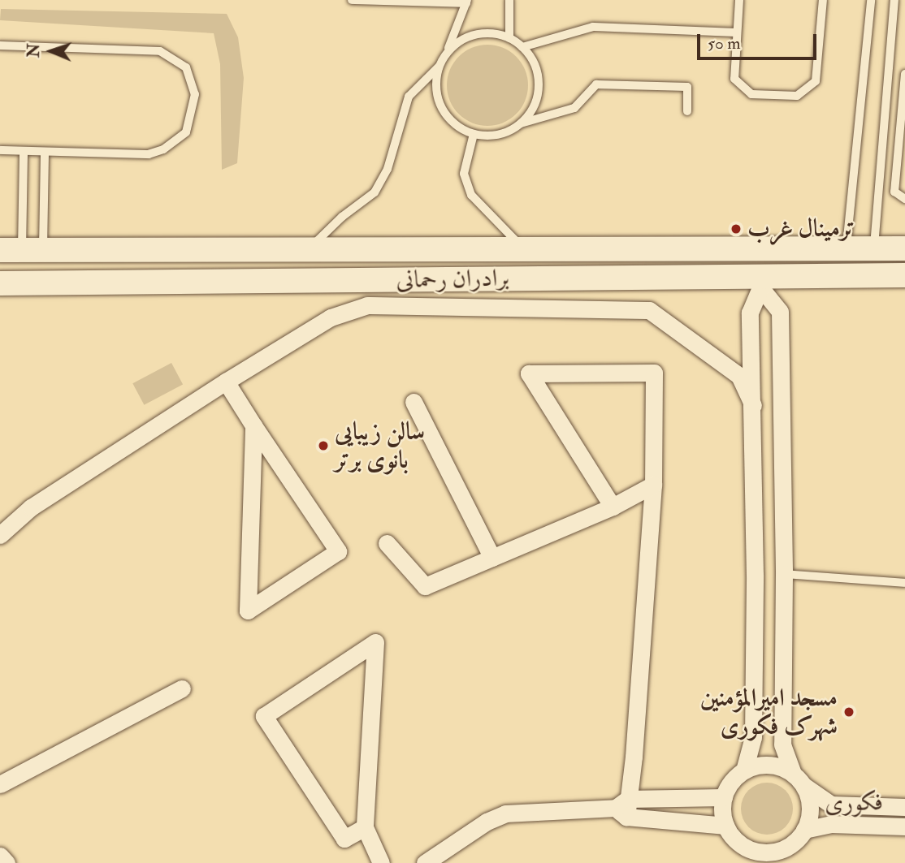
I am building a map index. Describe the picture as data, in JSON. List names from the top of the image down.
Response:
{
  "streets": {
    "main road": ["برادران رحمانی"],
    "street": ["فکوری"]
  },
  "places": ["ترمینال غرب", "سالن زیبایی بانوی برتر", "مسجد امیرالمؤمنین شهرک فکوری"],
  "scale_bar": "50 m",
  "north": "left"
}
